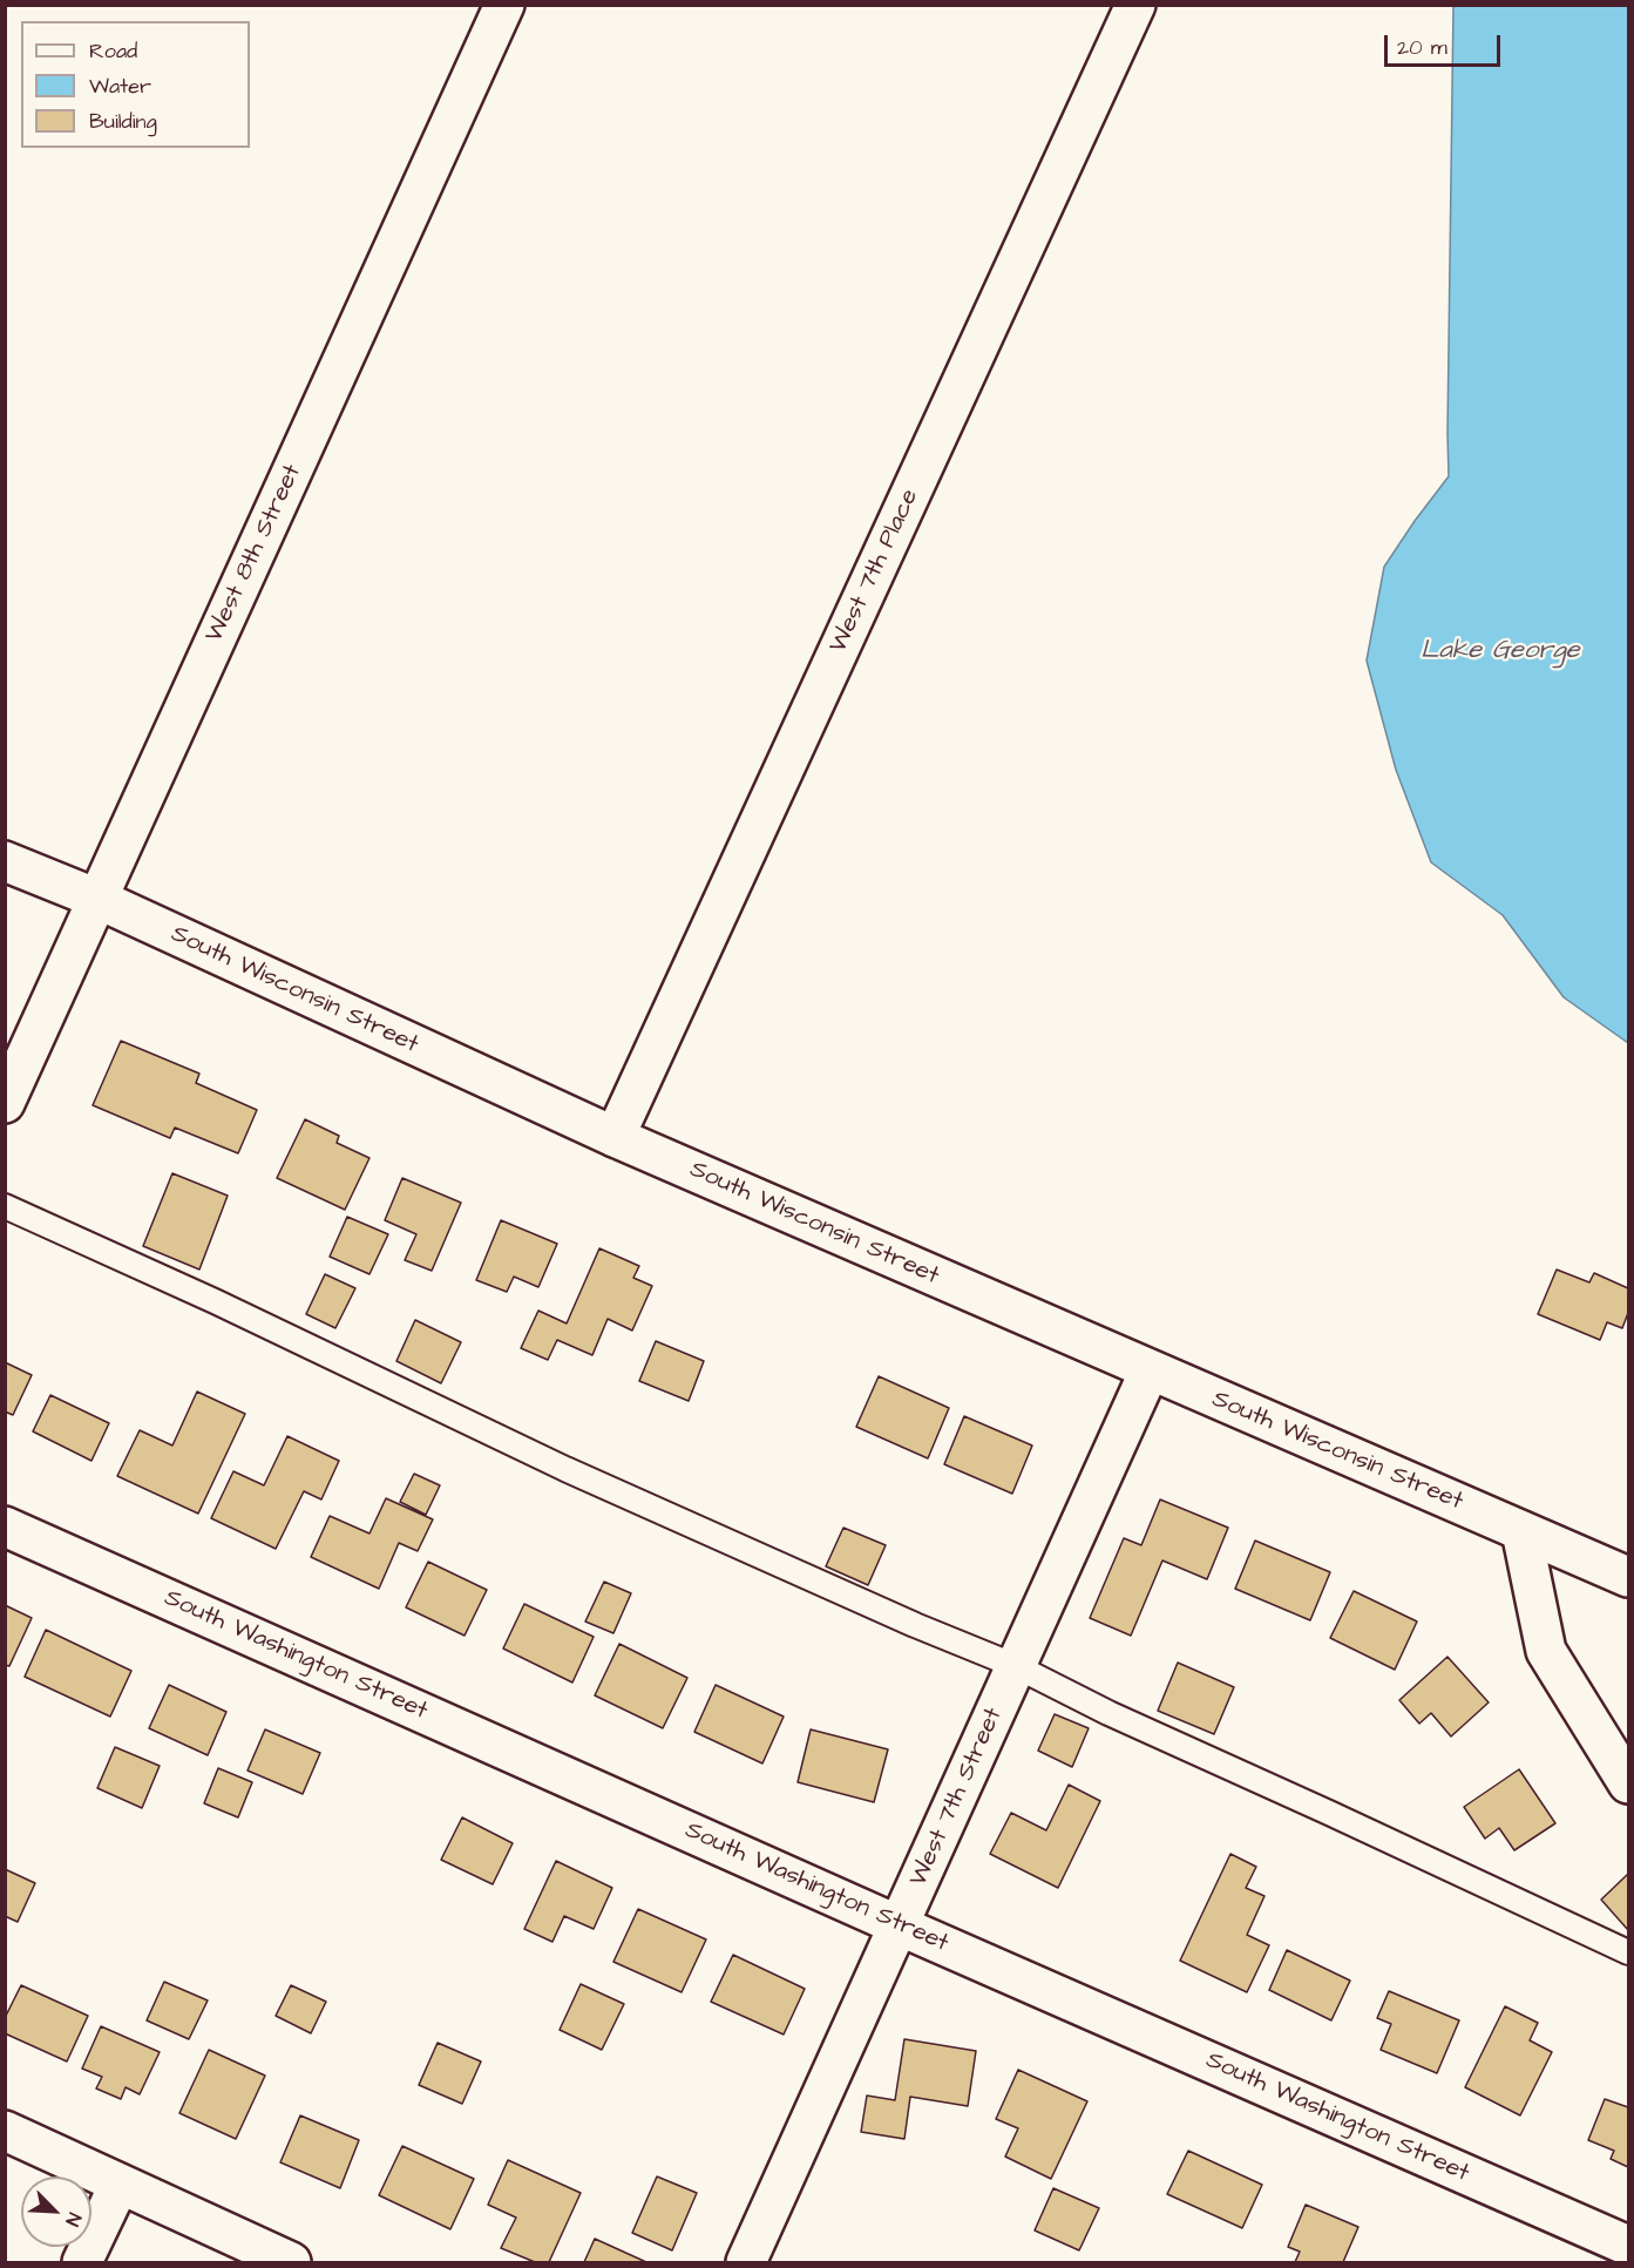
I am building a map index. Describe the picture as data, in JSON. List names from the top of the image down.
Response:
{
  "streets": {
    "street": [
      "West 8th Street",
      "West 7th Place",
      "South Wisconsin Street",
      "South Washington Street",
      "West 7th Street"
    ]
  },
  "crossings": [
    ["West 8th Street", "South Wisconsin Street"],
    ["West 7th Place", "South Wisconsin Street"],
    ["South Wisconsin Street", "West 7th Street"],
    ["South Washington Street", "West 7th Street"]
  ],
  "water": ["Lake George"],
  "legend": ["Road", "Water", "Building"],
  "scale_bar": "20 m",
  "north": "bottom right"
}
